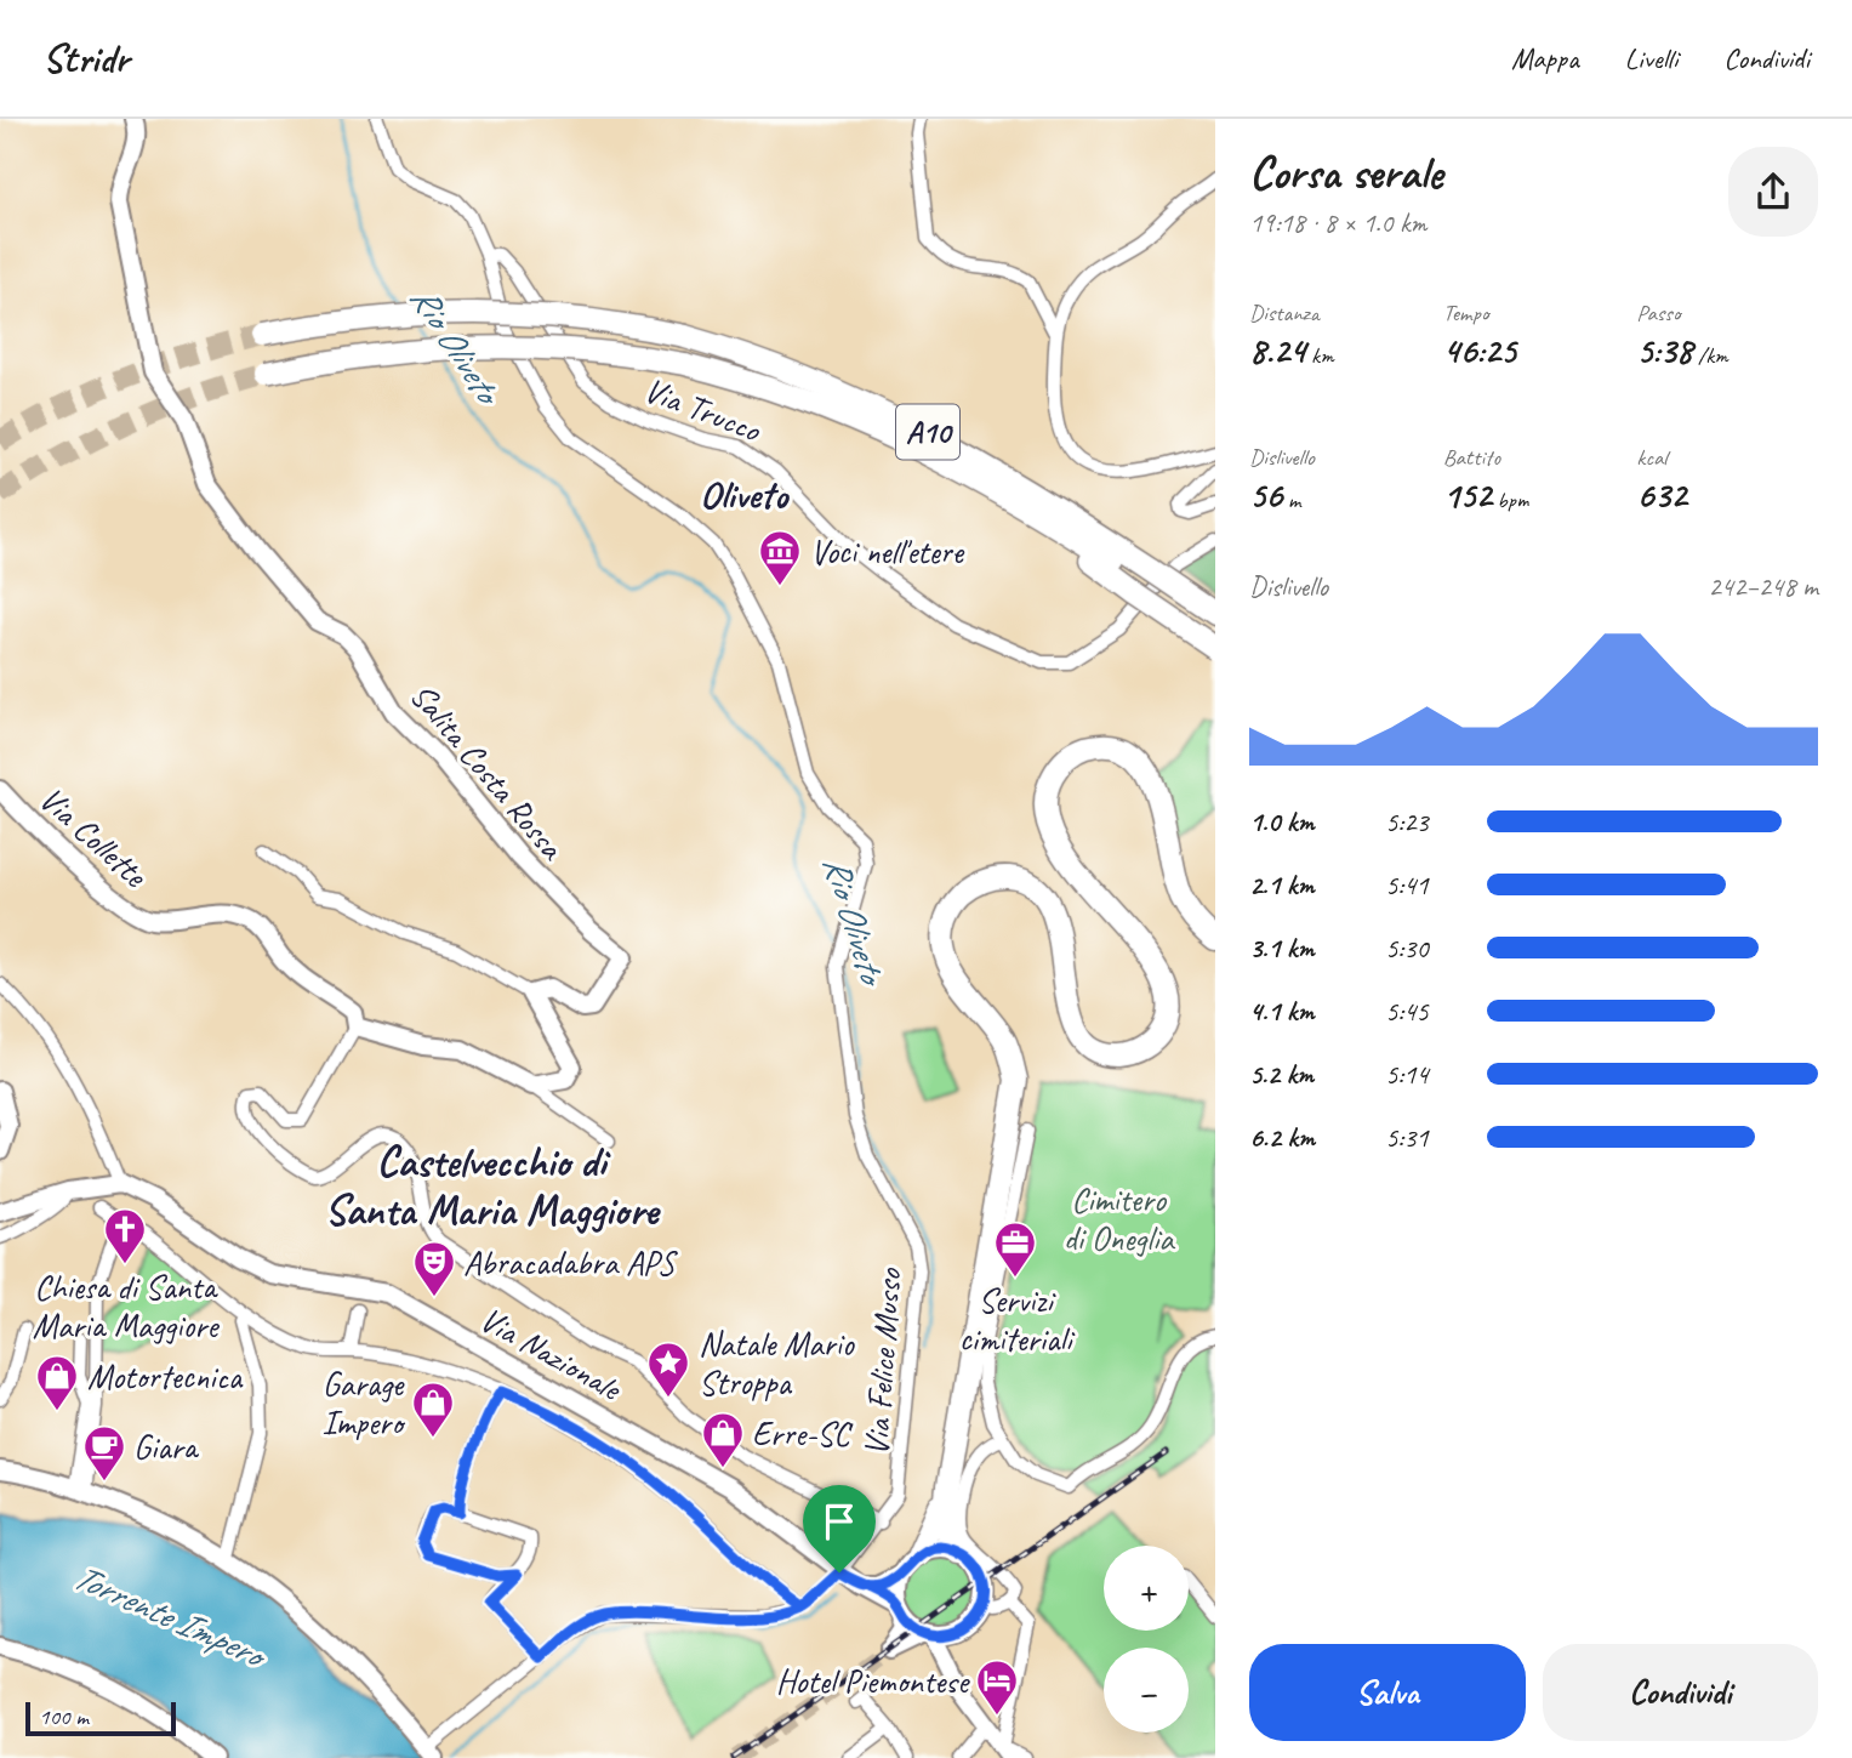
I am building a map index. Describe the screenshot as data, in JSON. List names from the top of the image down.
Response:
{
  "streets": {
    "highway": ["A10"],
    "main road": ["Salita Costa Rossa", "Via Collette", "Via Nazionale"],
    "street": ["Via Trucco", "Via Felice Musso"]
  },
  "crossings": [
    ["Via Trucco", "Via Felice Musso"],
    ["Via Nazionale", "Via Felice Musso"]
  ],
  "districts": ["Oliveto", "Castelvecchio di Santa Maria Maggiore"],
  "water": ["Rio Oliveto", "Torrente Impero"],
  "parks": ["Cimitero di Oneglia"],
  "places": {
    "museum": ["Voci nell'etere"],
    "church": ["Chiesa di Santa Maria Maggiore"],
    "office": ["Servizi cimiteriali"],
    "theatre": ["Abracadabra APS"],
    "place": ["Natale Mario Stroppa"],
    "shop": ["Motortecnica", "Garage Impero", "Erre-SC"],
    "cafe": ["Giara"],
    "hotel": ["Hotel Piemontese"]
  },
  "scale_bar": "100 m",
  "page": {
    "header": "Stridr",
    "nav": ["Mappa", "Livelli", "Condividi"],
    "heading": ["Corsa serale", "19:18 · 8 × 1.0 km"],
    "stats": [
      ["Distanza", "8.24 km"],
      ["Tempo", "46:25"],
      ["Passo", "5:38 /km"],
      ["Dislivello", "56 m"],
      ["Battito", "152 bpm"],
      ["kcal", "632"]
    ],
    "chart": ["Dislivello", "242–248 m"],
    "list": [
      {
        "name": "1.0 km",
        "note": "5:23"
      },
      {
        "name": "2.1 km",
        "note": "5:41"
      },
      {
        "name": "3.1 km",
        "note": "5:30"
      },
      {
        "name": "4.1 km",
        "note": "5:45"
      },
      {
        "name": "5.2 km",
        "note": "5:14"
      },
      {
        "name": "6.2 km",
        "note": "5:31"
      }
    ],
    "map_buttons": ["+", "−"],
    "buttons": ["Salva", "Condividi"],
    "scale": "100 m"
  }
}
